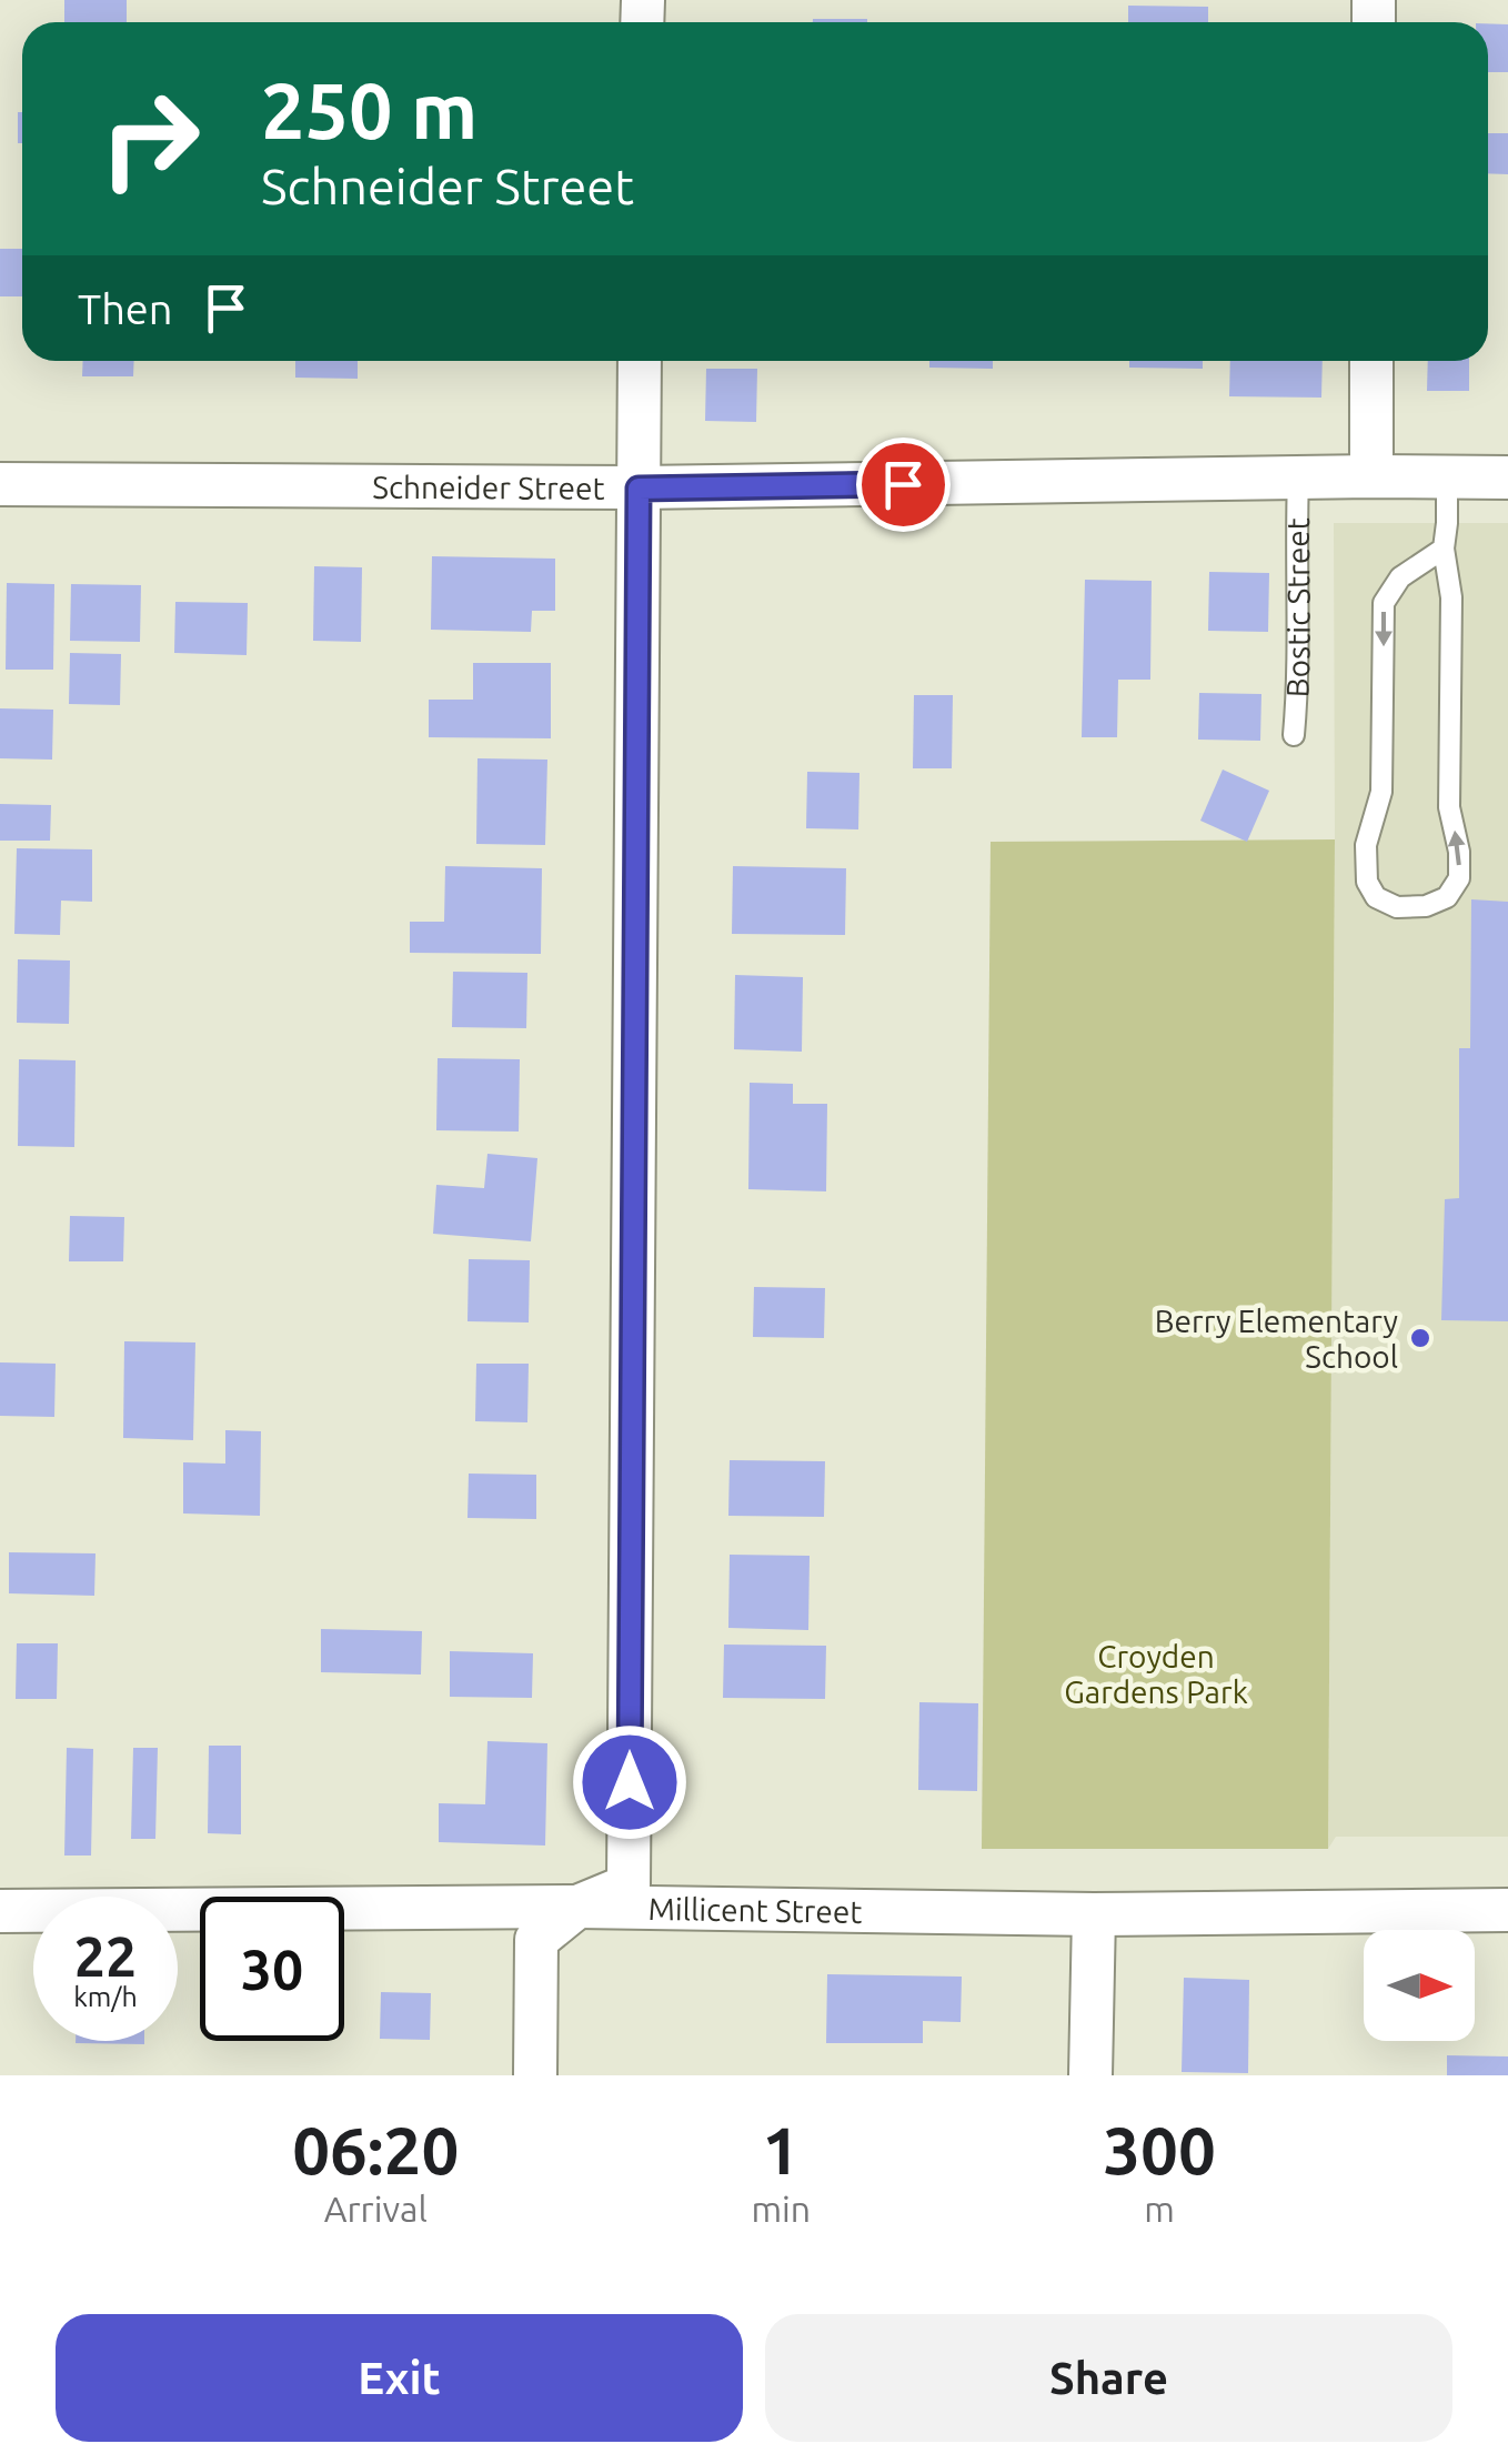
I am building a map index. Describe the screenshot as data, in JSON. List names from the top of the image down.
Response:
{
  "streets": {
    "street": ["Schneider Street", "Millicent Street"],
    "lane": ["Bostic Street"]
  },
  "crossings": [
    ["Schneider Street", "Bostic Street"]
  ],
  "parks": ["Croyden Gardens Park"],
  "places": ["Berry Elementary School"],
  "north": "right",
  "page": {
    "turn": ["250 m", "Schneider Street"],
    "then": "Then",
    "speed": "22 km/h",
    "limit": "30",
    "eta": [
      "06:20",
      "Arrival",
      "1",
      "min",
      "300",
      "m"
    ],
    "buttons": ["Exit", "Share"]
  }
}
